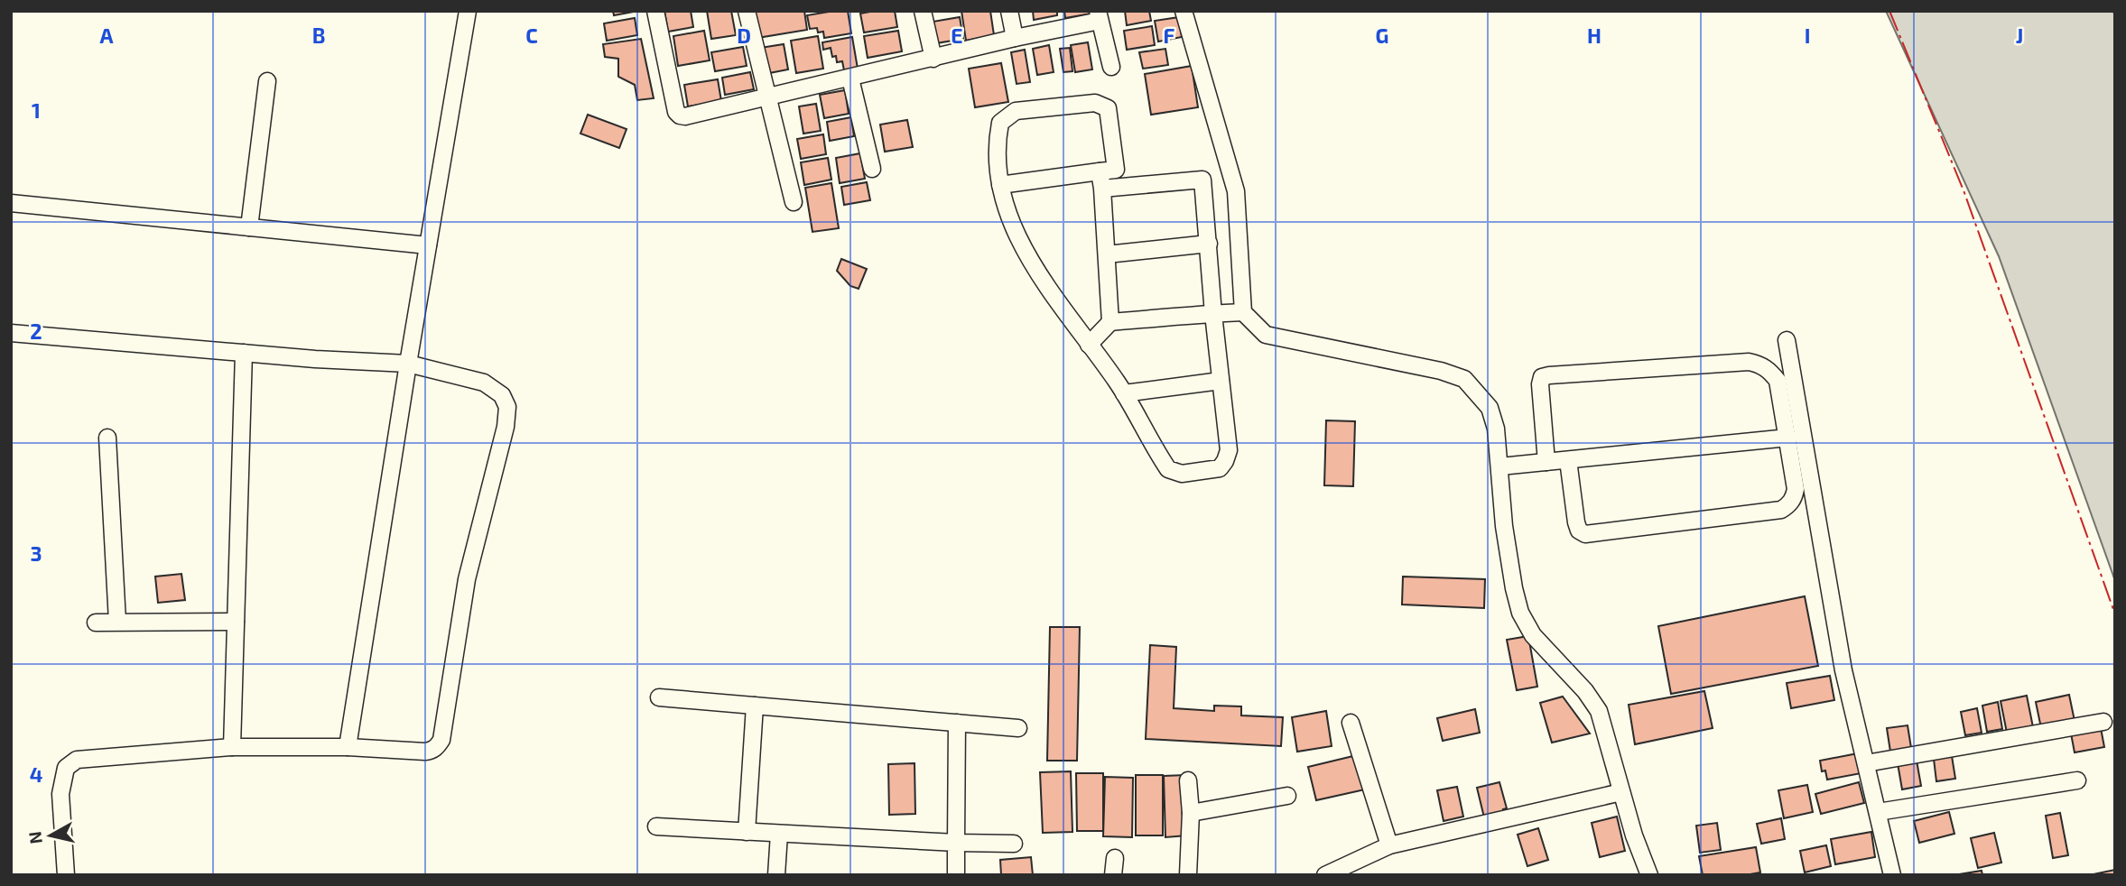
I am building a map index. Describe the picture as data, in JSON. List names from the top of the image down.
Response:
{
  "north": "left",
  "grid": {
    "columns": [
      "A",
      "B",
      "C",
      "D",
      "E",
      "F",
      "G",
      "H",
      "I",
      "J"
    ],
    "rows": [
      "1",
      "2",
      "3",
      "4"
    ]
  }
}
